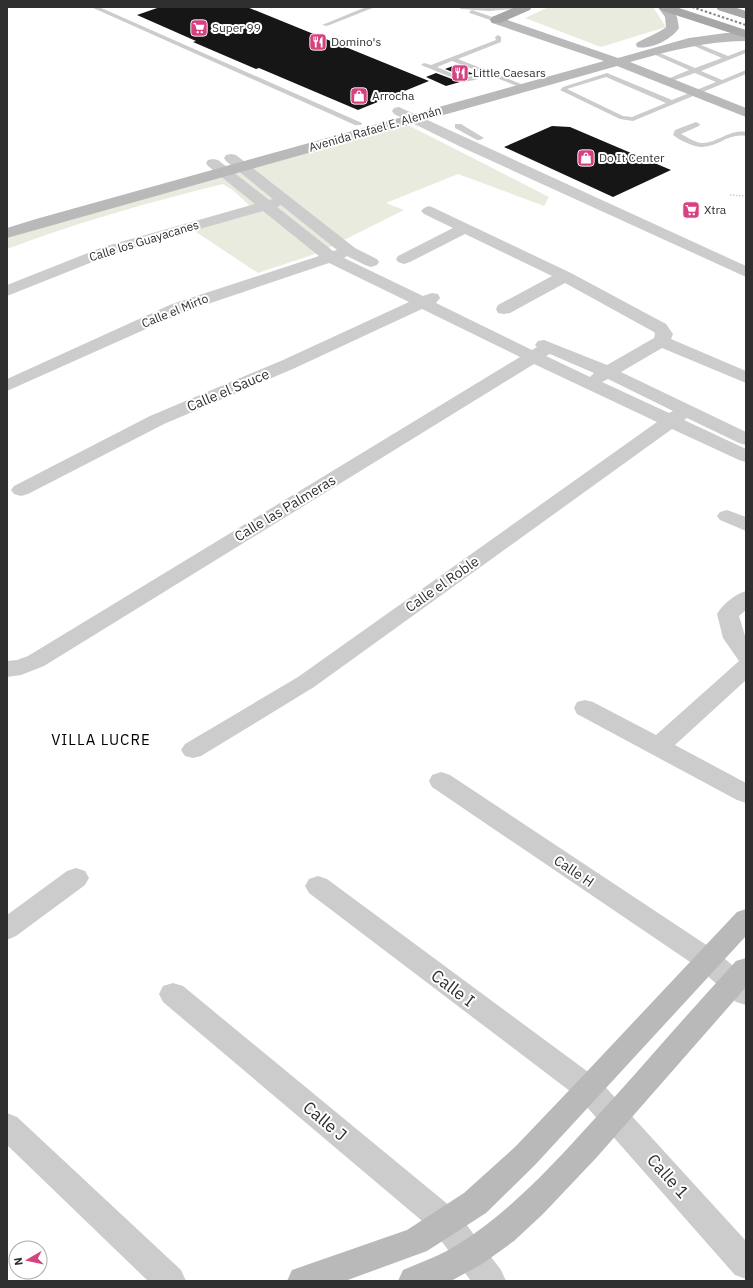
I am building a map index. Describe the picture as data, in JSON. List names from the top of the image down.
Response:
{
  "streets": {
    "main road": ["Avenida Rafael E. Alemán"],
    "street": [
      "Calle los Guayacanes",
      "Calle el Mirto",
      "Calle el Sauce",
      "Calle las Palmeras",
      "Calle el Roble",
      "Calle H",
      "Calle I",
      "Calle J",
      "Calle 1"
    ]
  },
  "crossings": [
    ["Calle I", "Calle 1"]
  ],
  "districts": ["VILLA LUCRE"],
  "places": {
    "supermarket": ["Super 99", "Xtra"],
    "restaurant": ["Domino's", "Little Caesars"],
    "shop": ["Arrocha", "Do It Center"]
  },
  "north": "left"
}
